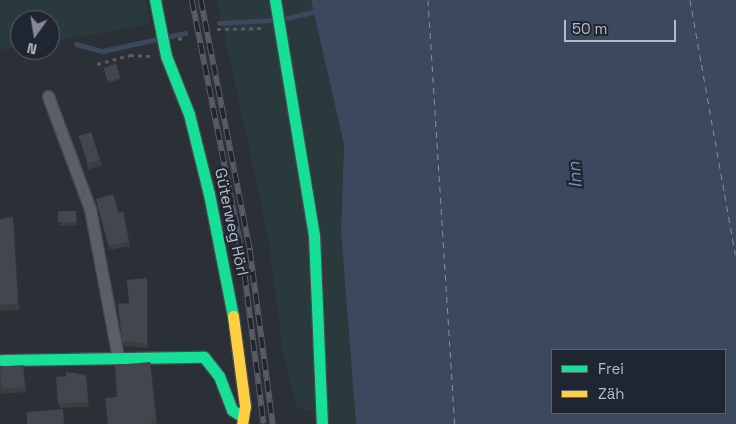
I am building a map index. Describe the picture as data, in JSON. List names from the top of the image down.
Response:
{
  "streets": {
    "street": ["Güterweg Hörl"]
  },
  "water": ["Inn"],
  "legend": ["Frei", "Zäh"],
  "scale_bar": "50 m",
  "north": "bottom"
}
